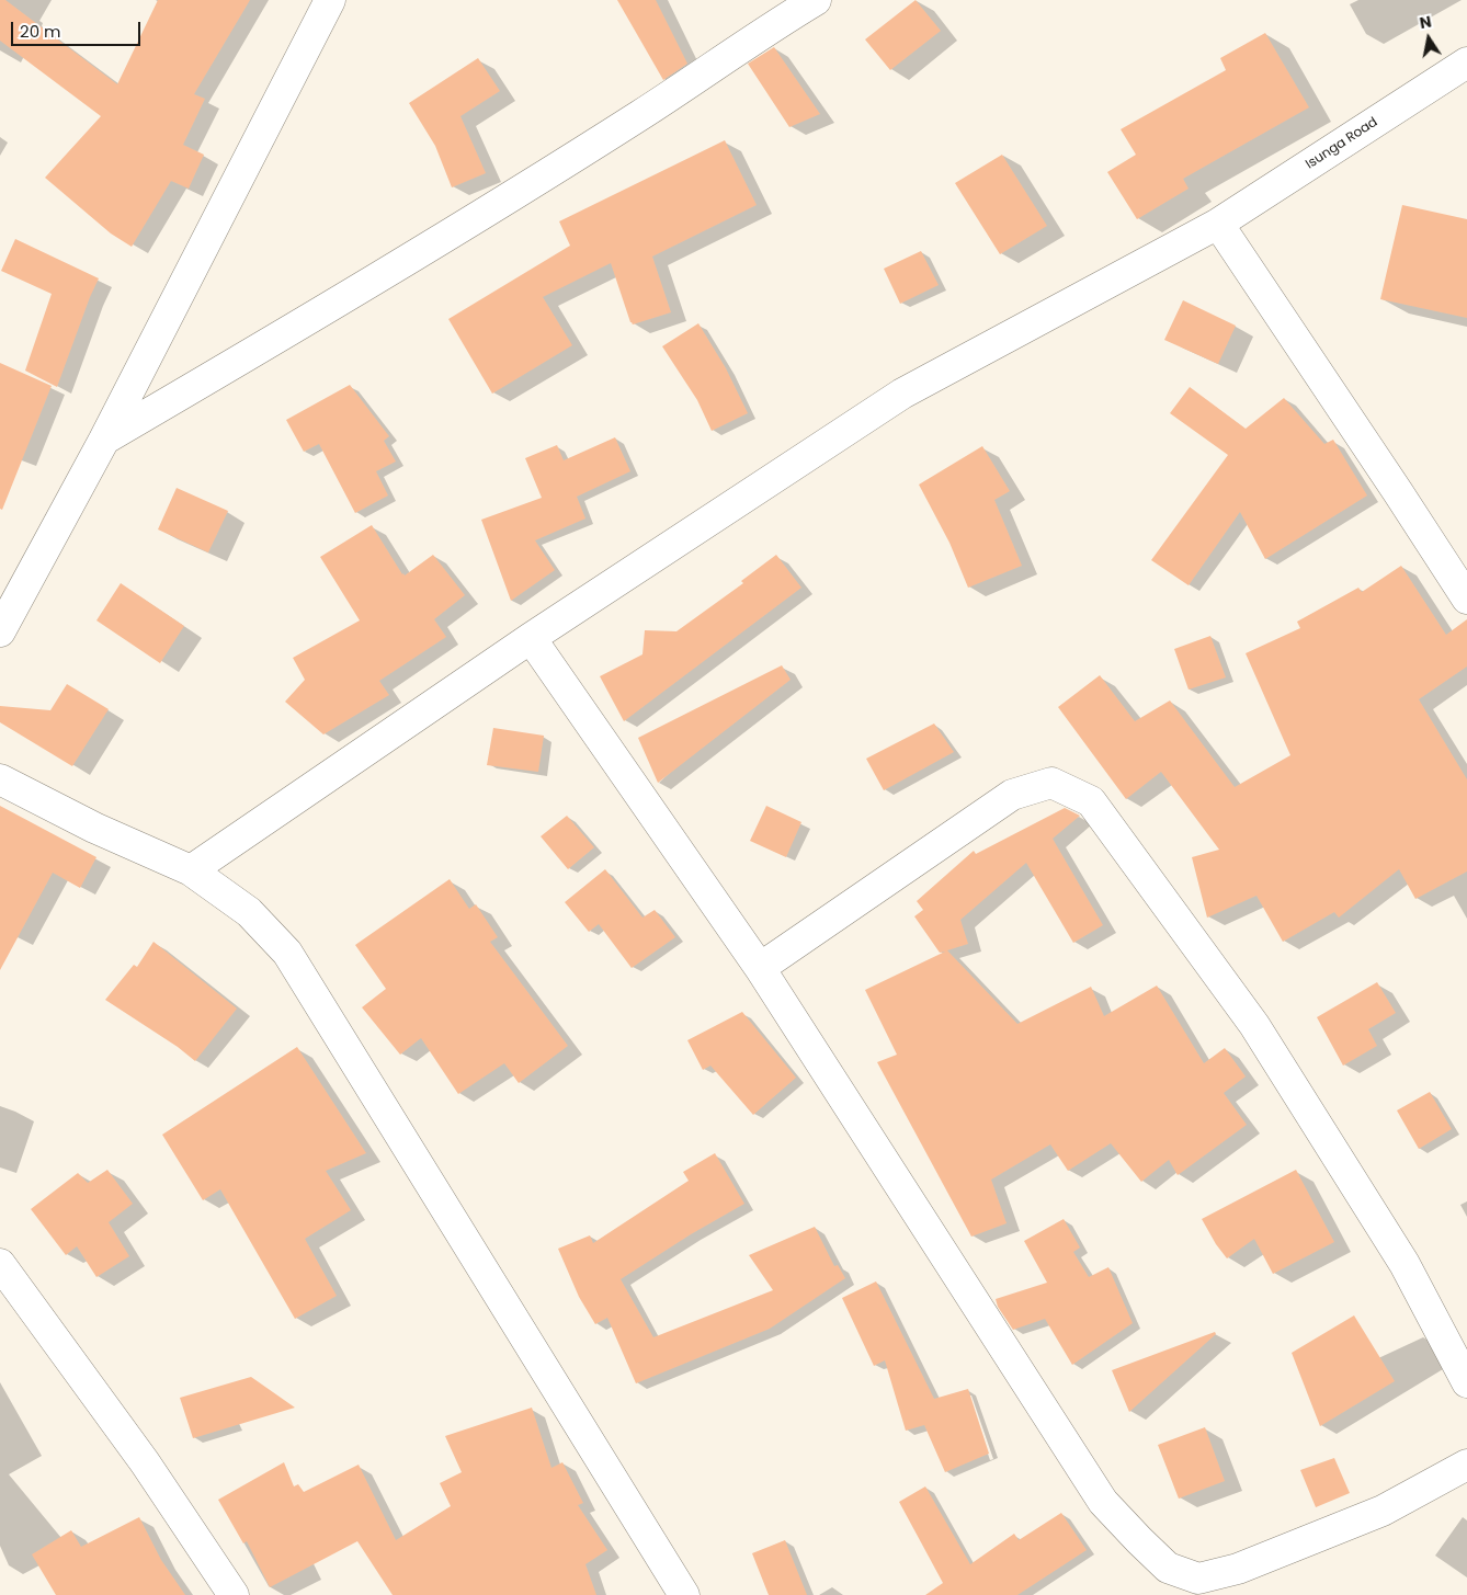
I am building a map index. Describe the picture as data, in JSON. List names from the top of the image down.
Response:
{
  "streets": {
    "street": ["Isunga Road"]
  },
  "scale_bar": "20 m",
  "north": "top"
}
